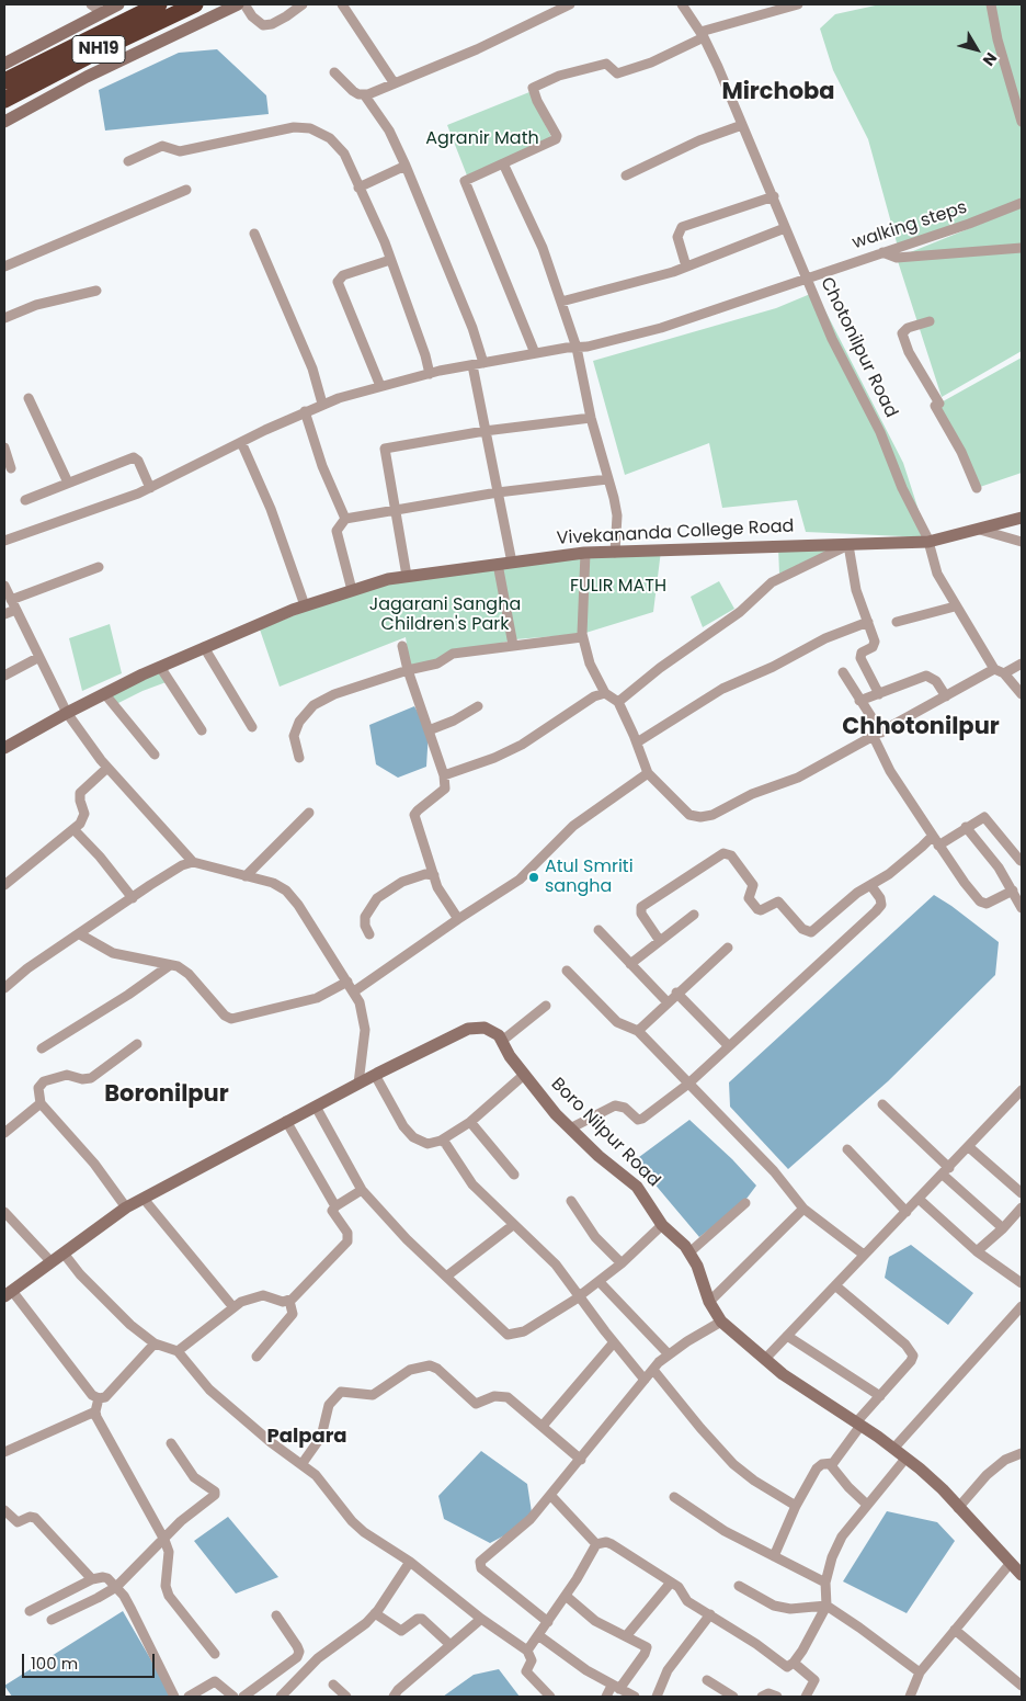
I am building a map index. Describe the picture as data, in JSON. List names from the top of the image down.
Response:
{
  "streets": {
    "highway": ["NH19"],
    "street": [
      "walking steps",
      "Chotonilpur Road",
      "Vivekananda College Road",
      "Boro Nilpur Road"
    ]
  },
  "crossings": [
    ["walking steps", "Chotonilpur Road"],
    ["Chotonilpur Road", "Vivekananda College Road"]
  ],
  "districts": [
    "Mirchoba",
    "Chhotonilpur",
    "Boronilpur",
    "Palpara"
  ],
  "parks": ["Agranir Math", "FULIR MATH", "Jagarani Sangha Children's Park"],
  "places": ["Atul Smriti sangha"],
  "scale_bar": "100 m",
  "north": "bottom right"
}
